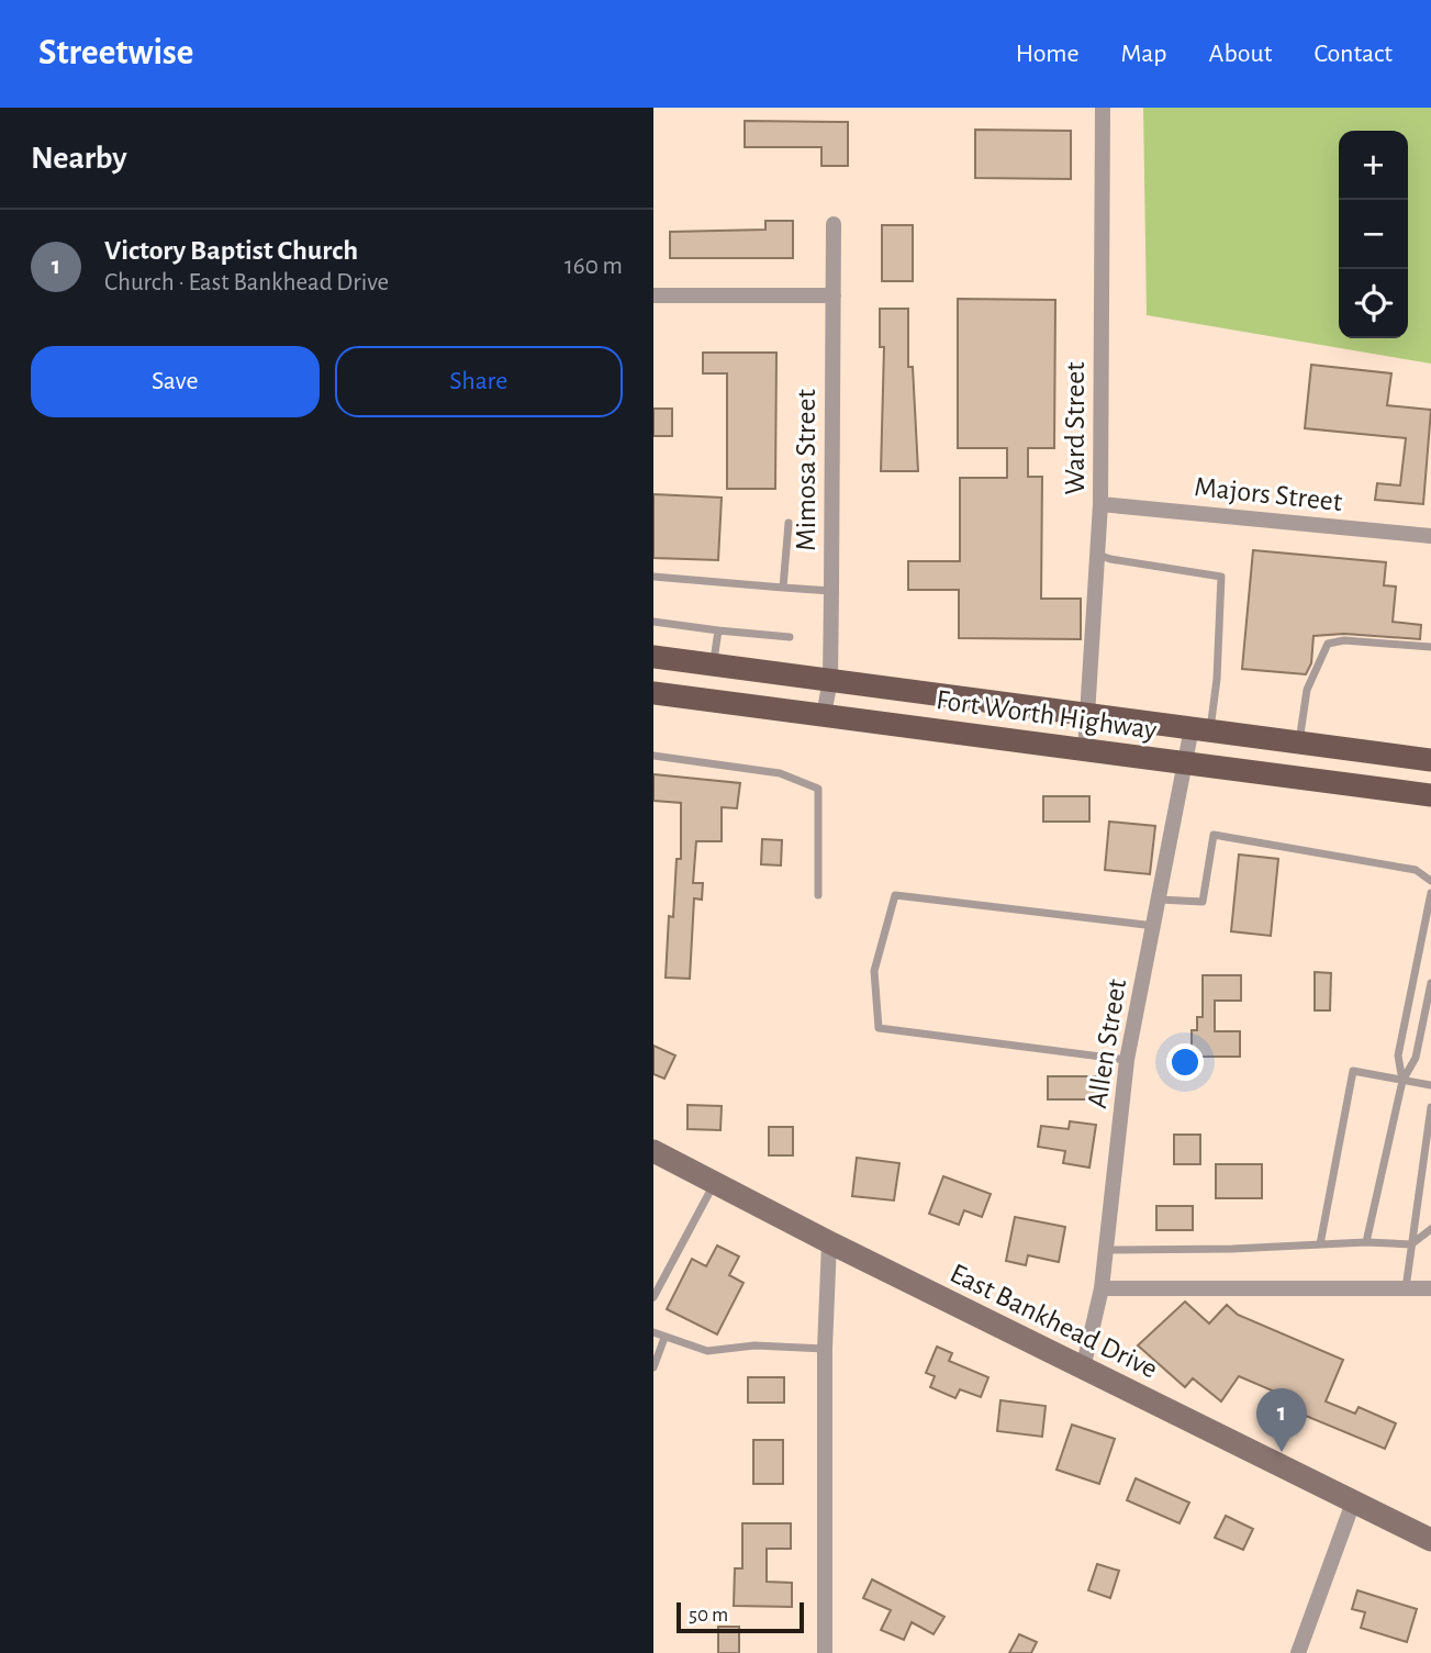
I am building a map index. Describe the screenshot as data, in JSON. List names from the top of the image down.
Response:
{
  "streets": {
    "main road": ["Fort Worth Highway"],
    "street": [
      "Ward Street",
      "Mimosa Street",
      "Majors Street",
      "Allen Street",
      "East Bankhead Drive"
    ]
  },
  "crossings": [
    ["Ward Street", "Majors Street"],
    ["Ward Street", "Fort Worth Highway"],
    ["Mimosa Street", "Fort Worth Highway"],
    ["Fort Worth Highway", "Allen Street"],
    ["Allen Street", "East Bankhead Drive"]
  ],
  "scale_bar": "50 m",
  "page": {
    "header": "Streetwise",
    "nav": [
      "Home",
      "Map",
      "About",
      "Contact"
    ],
    "heading": "Nearby",
    "map_buttons": ["+", "−"],
    "list": [
      {
        "mark": "1",
        "name": "Victory Baptist Church",
        "note": "Church · East Bankhead Drive",
        "value": "160 m"
      }
    ],
    "buttons": ["Save", "Share"],
    "pins": "1",
    "scale": "50 m"
  }
}
